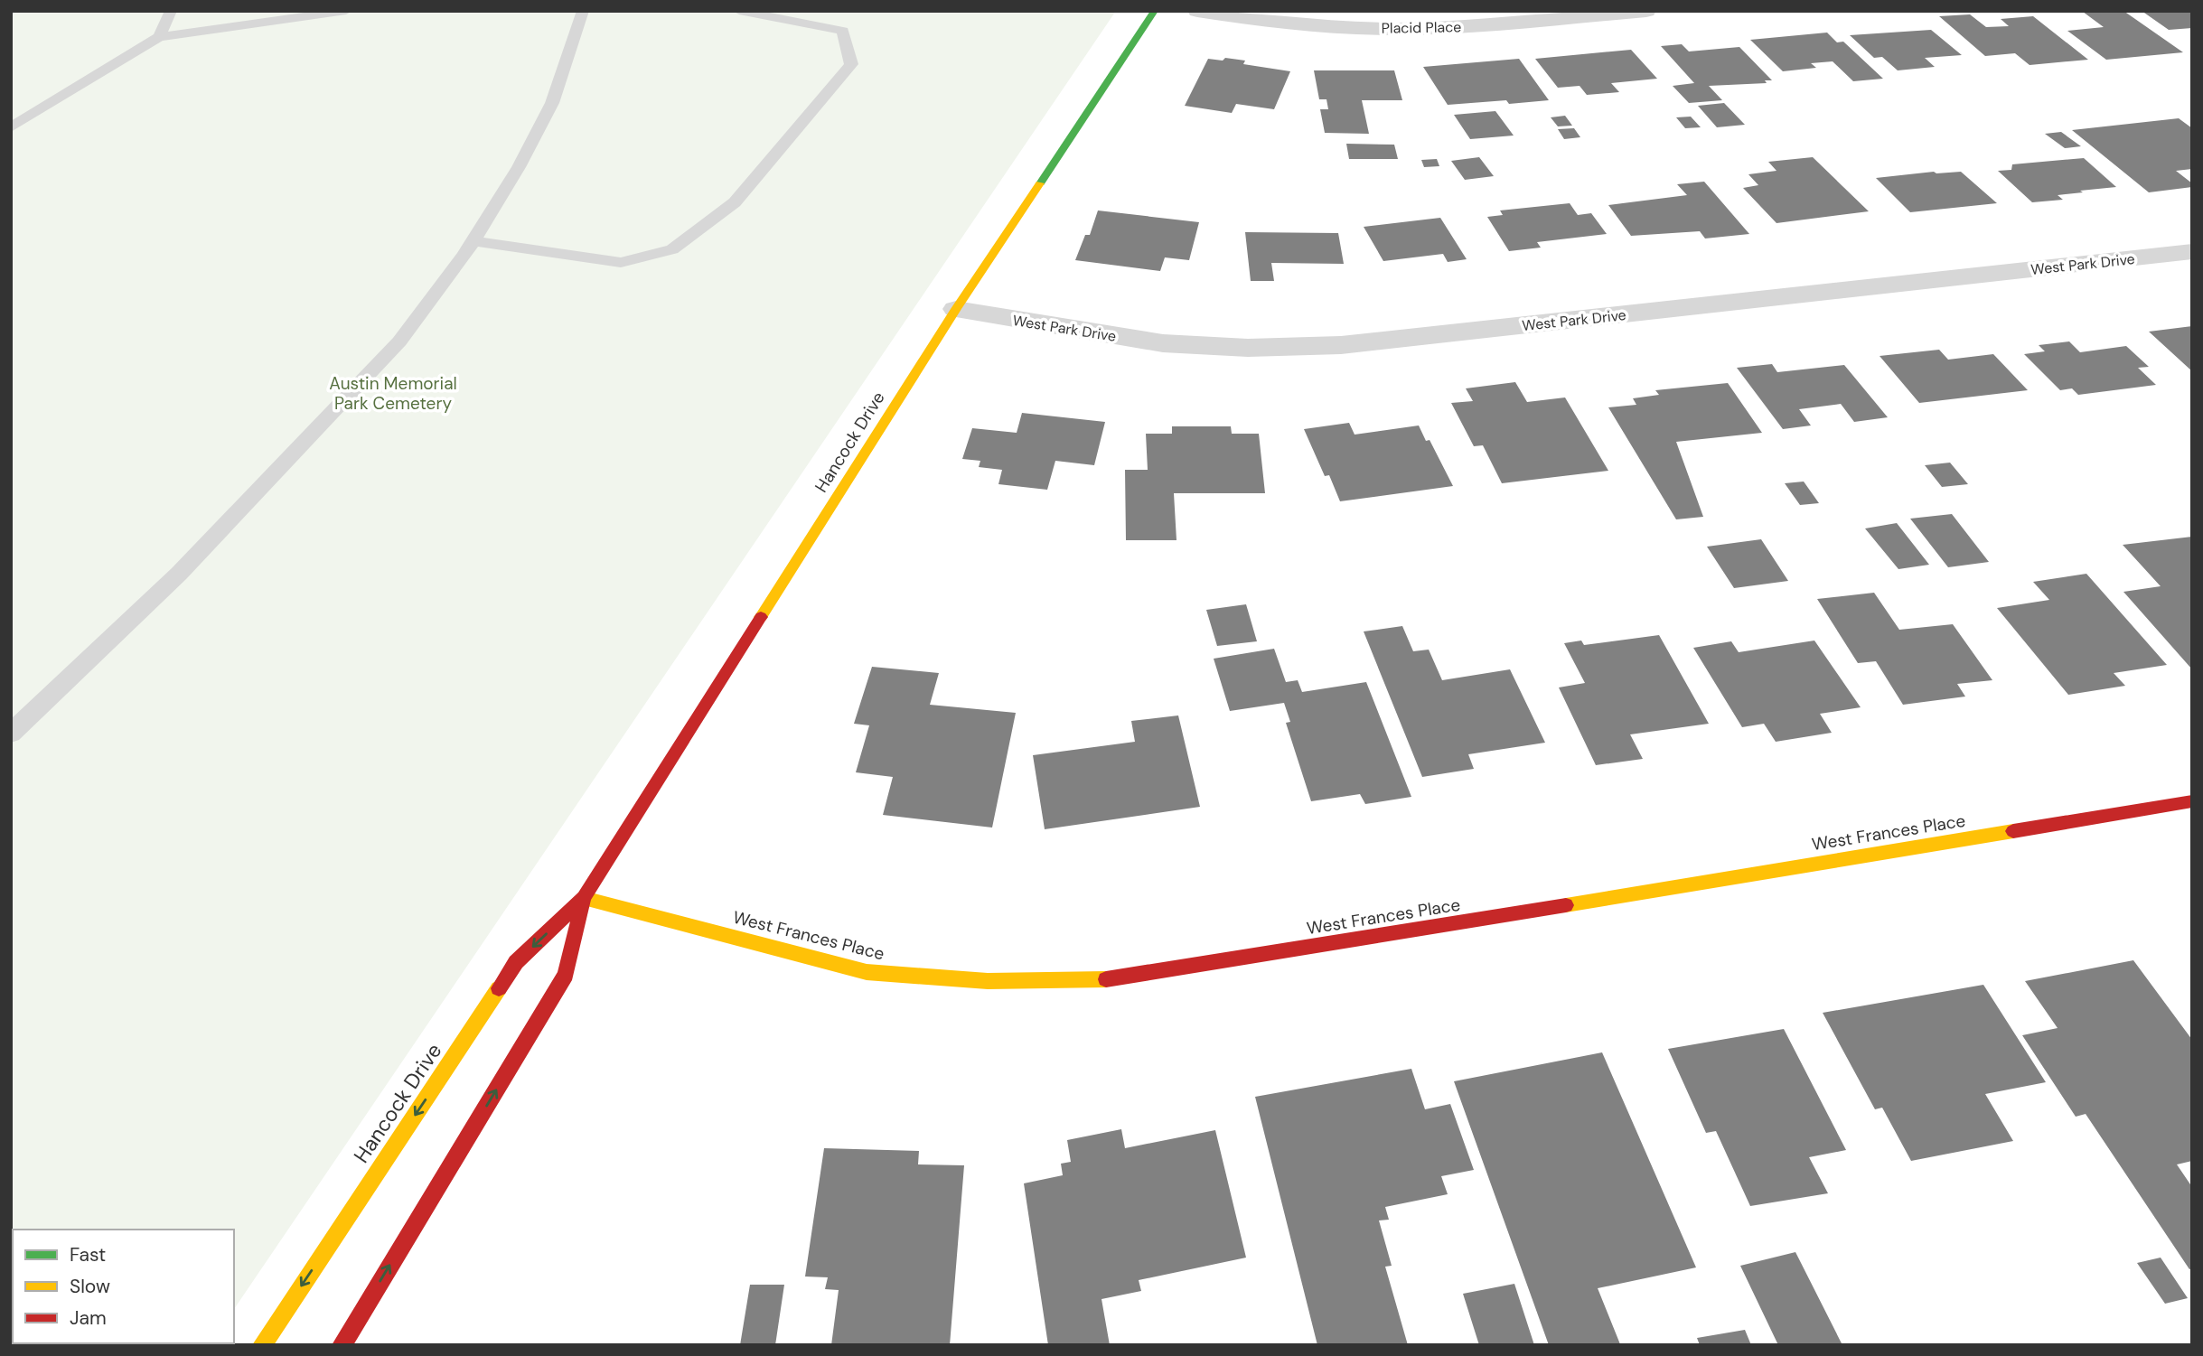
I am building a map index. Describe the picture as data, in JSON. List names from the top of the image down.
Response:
{
  "streets": {
    "street": [
      "Placid Place",
      "West Park Drive",
      "Hancock Drive",
      "West Frances Place"
    ]
  },
  "crossings": [
    ["West Park Drive", "Hancock Drive"],
    ["Hancock Drive", "West Frances Place"]
  ],
  "parks": ["Austin Memorial Park Cemetery"],
  "legend": ["Fast", "Slow", "Jam"]
}
